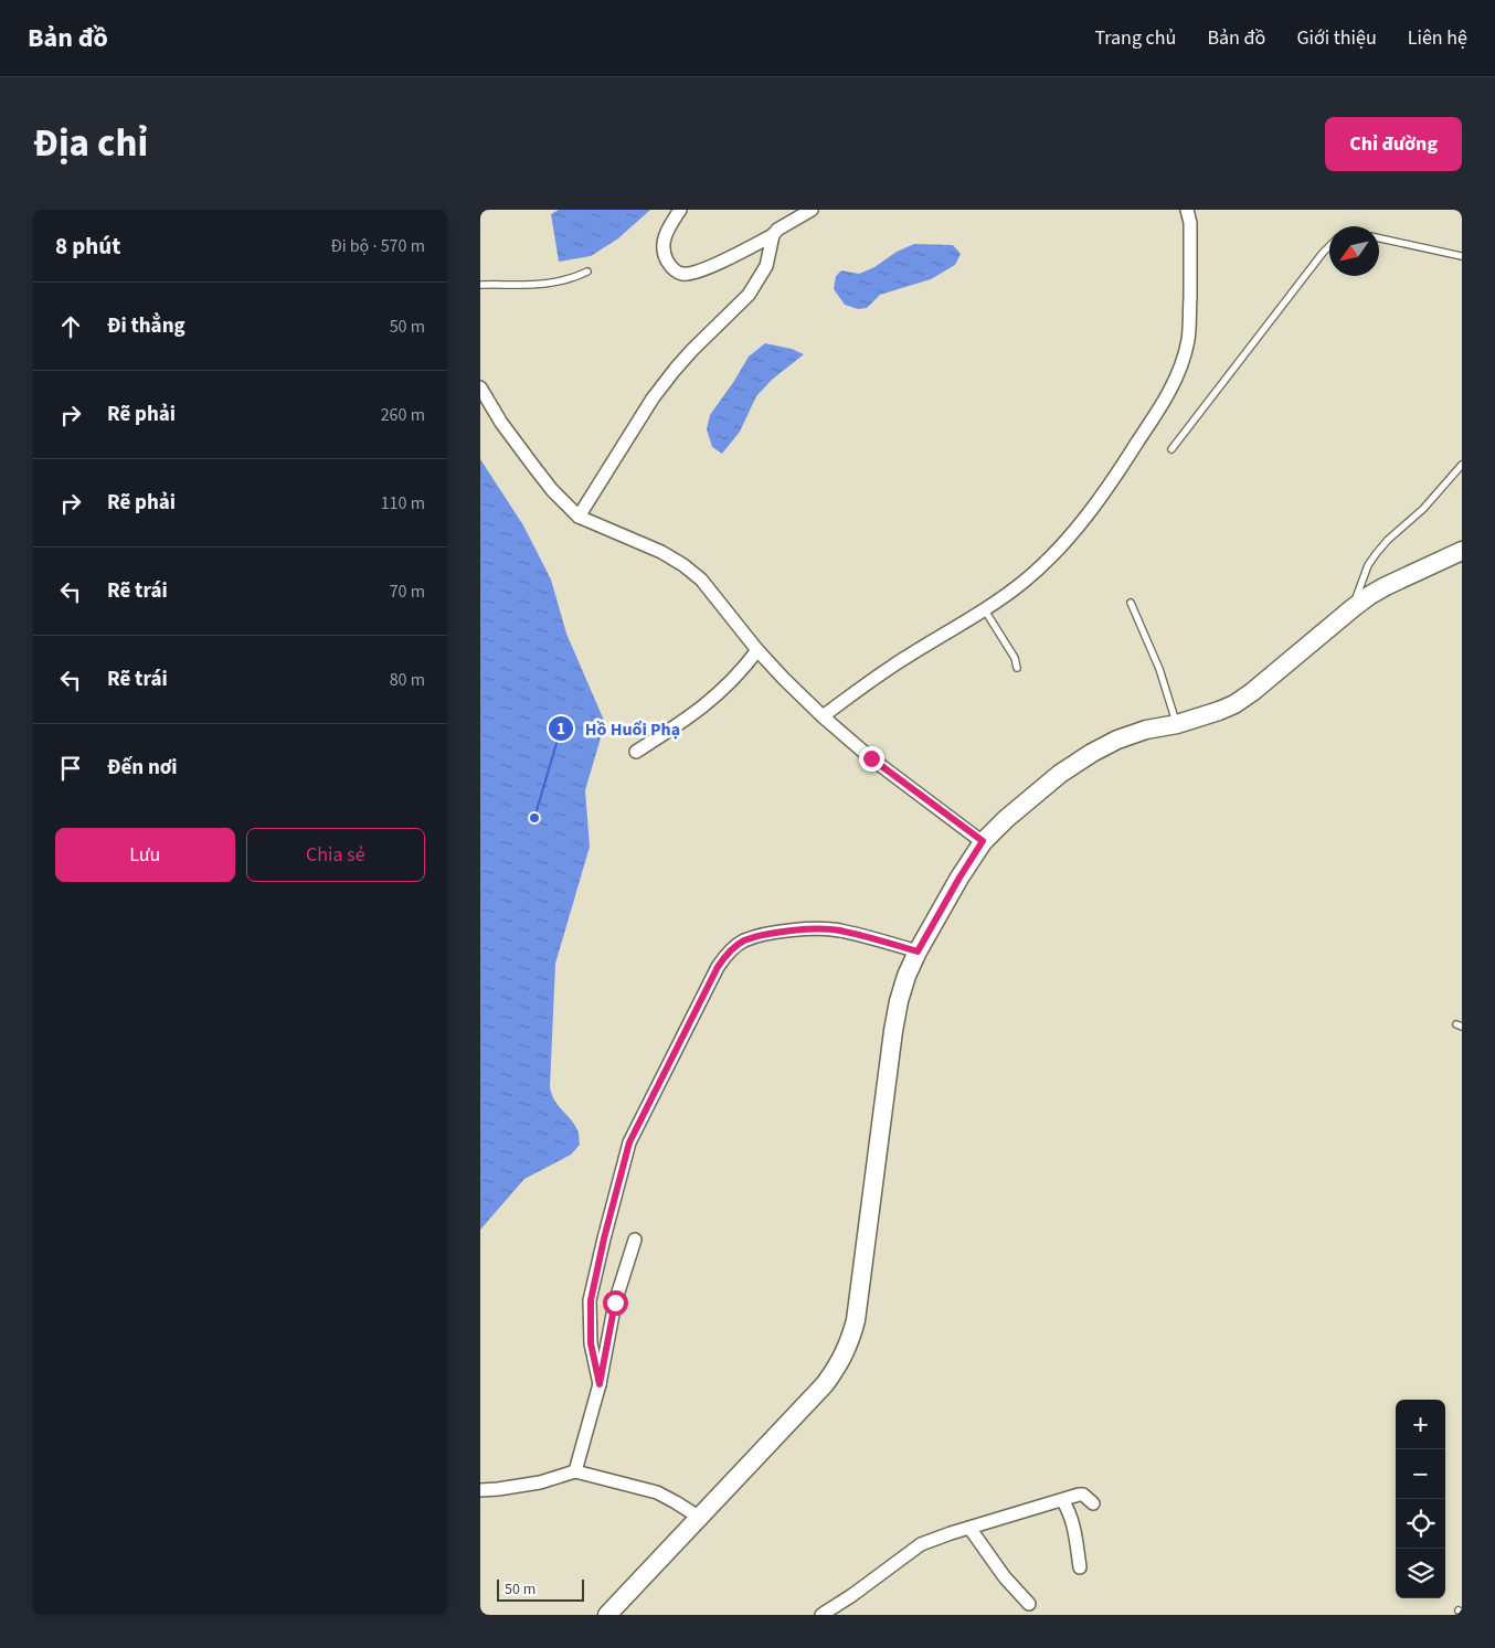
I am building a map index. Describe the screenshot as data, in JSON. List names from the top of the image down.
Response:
{
  "places": ["Hồ Huổi Phạ"],
  "scale_bar": "50 m",
  "north": "bottom left",
  "page": {
    "header": "Bản đồ",
    "nav": [
      "Trang chủ",
      "Bản đồ",
      "Giới thiệu",
      "Liên hệ"
    ],
    "title": "Địa chỉ",
    "buttons": [
      "Chỉ đường",
      ["Lưu", "Chia sẻ"]
    ],
    "heading": ["8 phút", "Đi bộ · 570 m"],
    "list": [
      ["Đi thẳng", "50 m"],
      ["Rẽ phải", "260 m"],
      ["Rẽ phải", "110 m"],
      ["Rẽ trái", "70 m"],
      ["Rẽ trái", "80 m"],
      "Đến nơi"
    ],
    "map_buttons": ["+", "−"],
    "scale": "50 m"
  }
}
